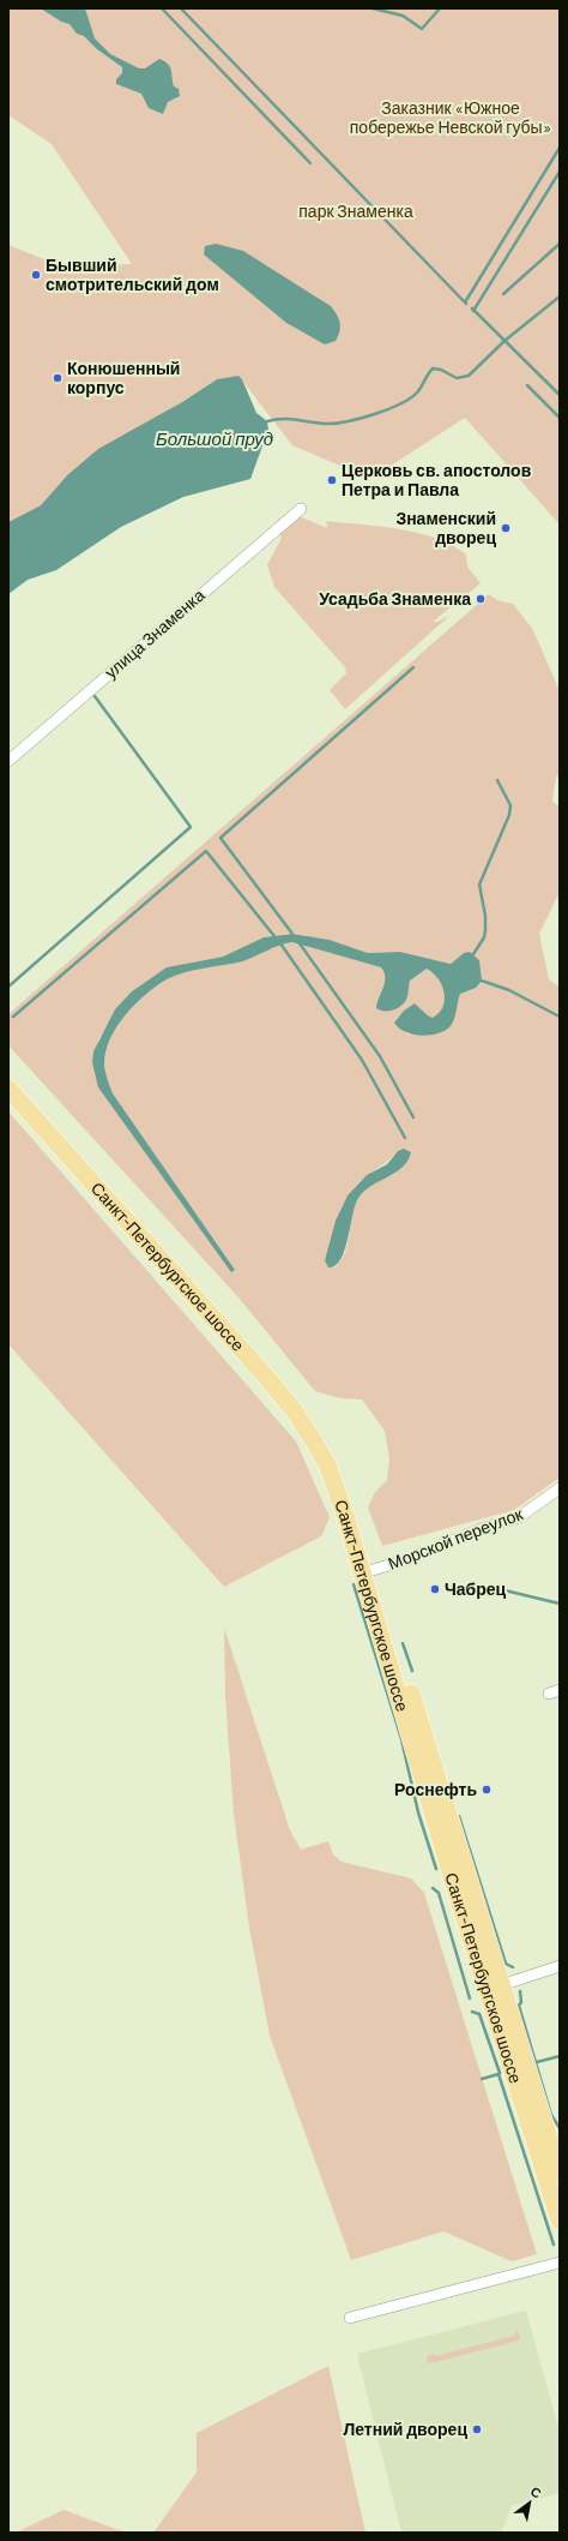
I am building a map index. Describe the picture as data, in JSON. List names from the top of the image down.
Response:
{
  "streets": {
    "main road": ["Санкт-Петербургское шоссе"],
    "street": ["улица Знаменка", "Морской переулок"]
  },
  "crossings": [
    ["Санкт-Петербургское шоссе", "Морской переулок"]
  ],
  "water": ["Большой пруд"],
  "parks": ["Заказник «Южное побережье Невской губы»", "парк Знаменка"],
  "places": [
    "Бывший смотрительский дом",
    "Конюшенный корпус",
    "Церковь св. апостолов Петра и Павла",
    "Знаменский дворец",
    "Усадьба Знаменка",
    "Чабрец",
    "Роснефть",
    "Летний дворец"
  ],
  "north": "top right"
}
